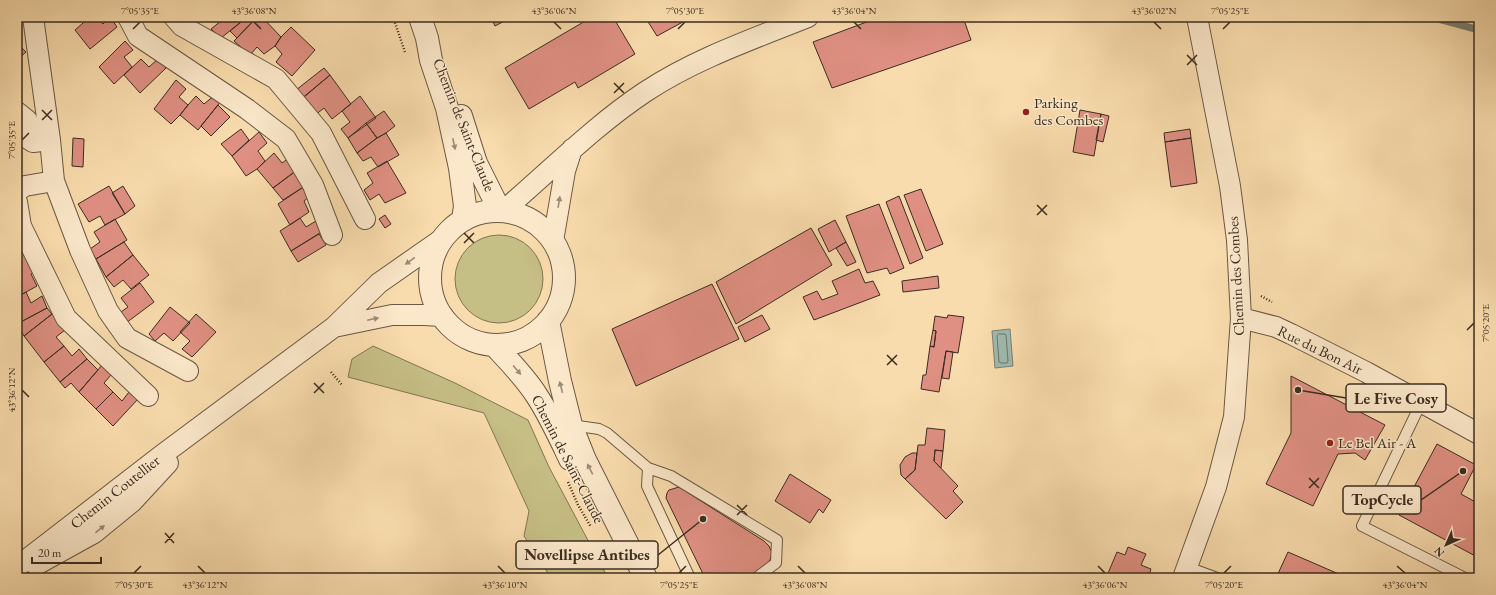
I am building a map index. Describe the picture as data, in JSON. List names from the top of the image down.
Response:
{
  "streets": {
    "street": [
      "Chemin de Saint-Claude",
      "Chemin des Combes",
      "Rue du Bon Air",
      "Chemin Coutellier"
    ]
  },
  "crossings": [
    ["Chemin de Saint-Claude", "Chemin Coutellier"],
    ["Chemin des Combes", "Rue du Bon Air"]
  ],
  "places": [
    "Parking des Combes",
    "Le Five Cosy",
    "Le Bel Air - A",
    "TopCycle",
    "Novellipse Antibes"
  ],
  "scale_bar": "20 m",
  "north": "bottom left",
  "coordinates": [
    "7°05'35\"E",
    "43°36'08\"N",
    "43°36'06\"N",
    "7°05'30\"E",
    "43°36'04\"N",
    "43°36'02\"N",
    "7°05'25\"E",
    "7°05'20\"E",
    "43°36'12\"N",
    "43°36'10\"N"
  ]
}
